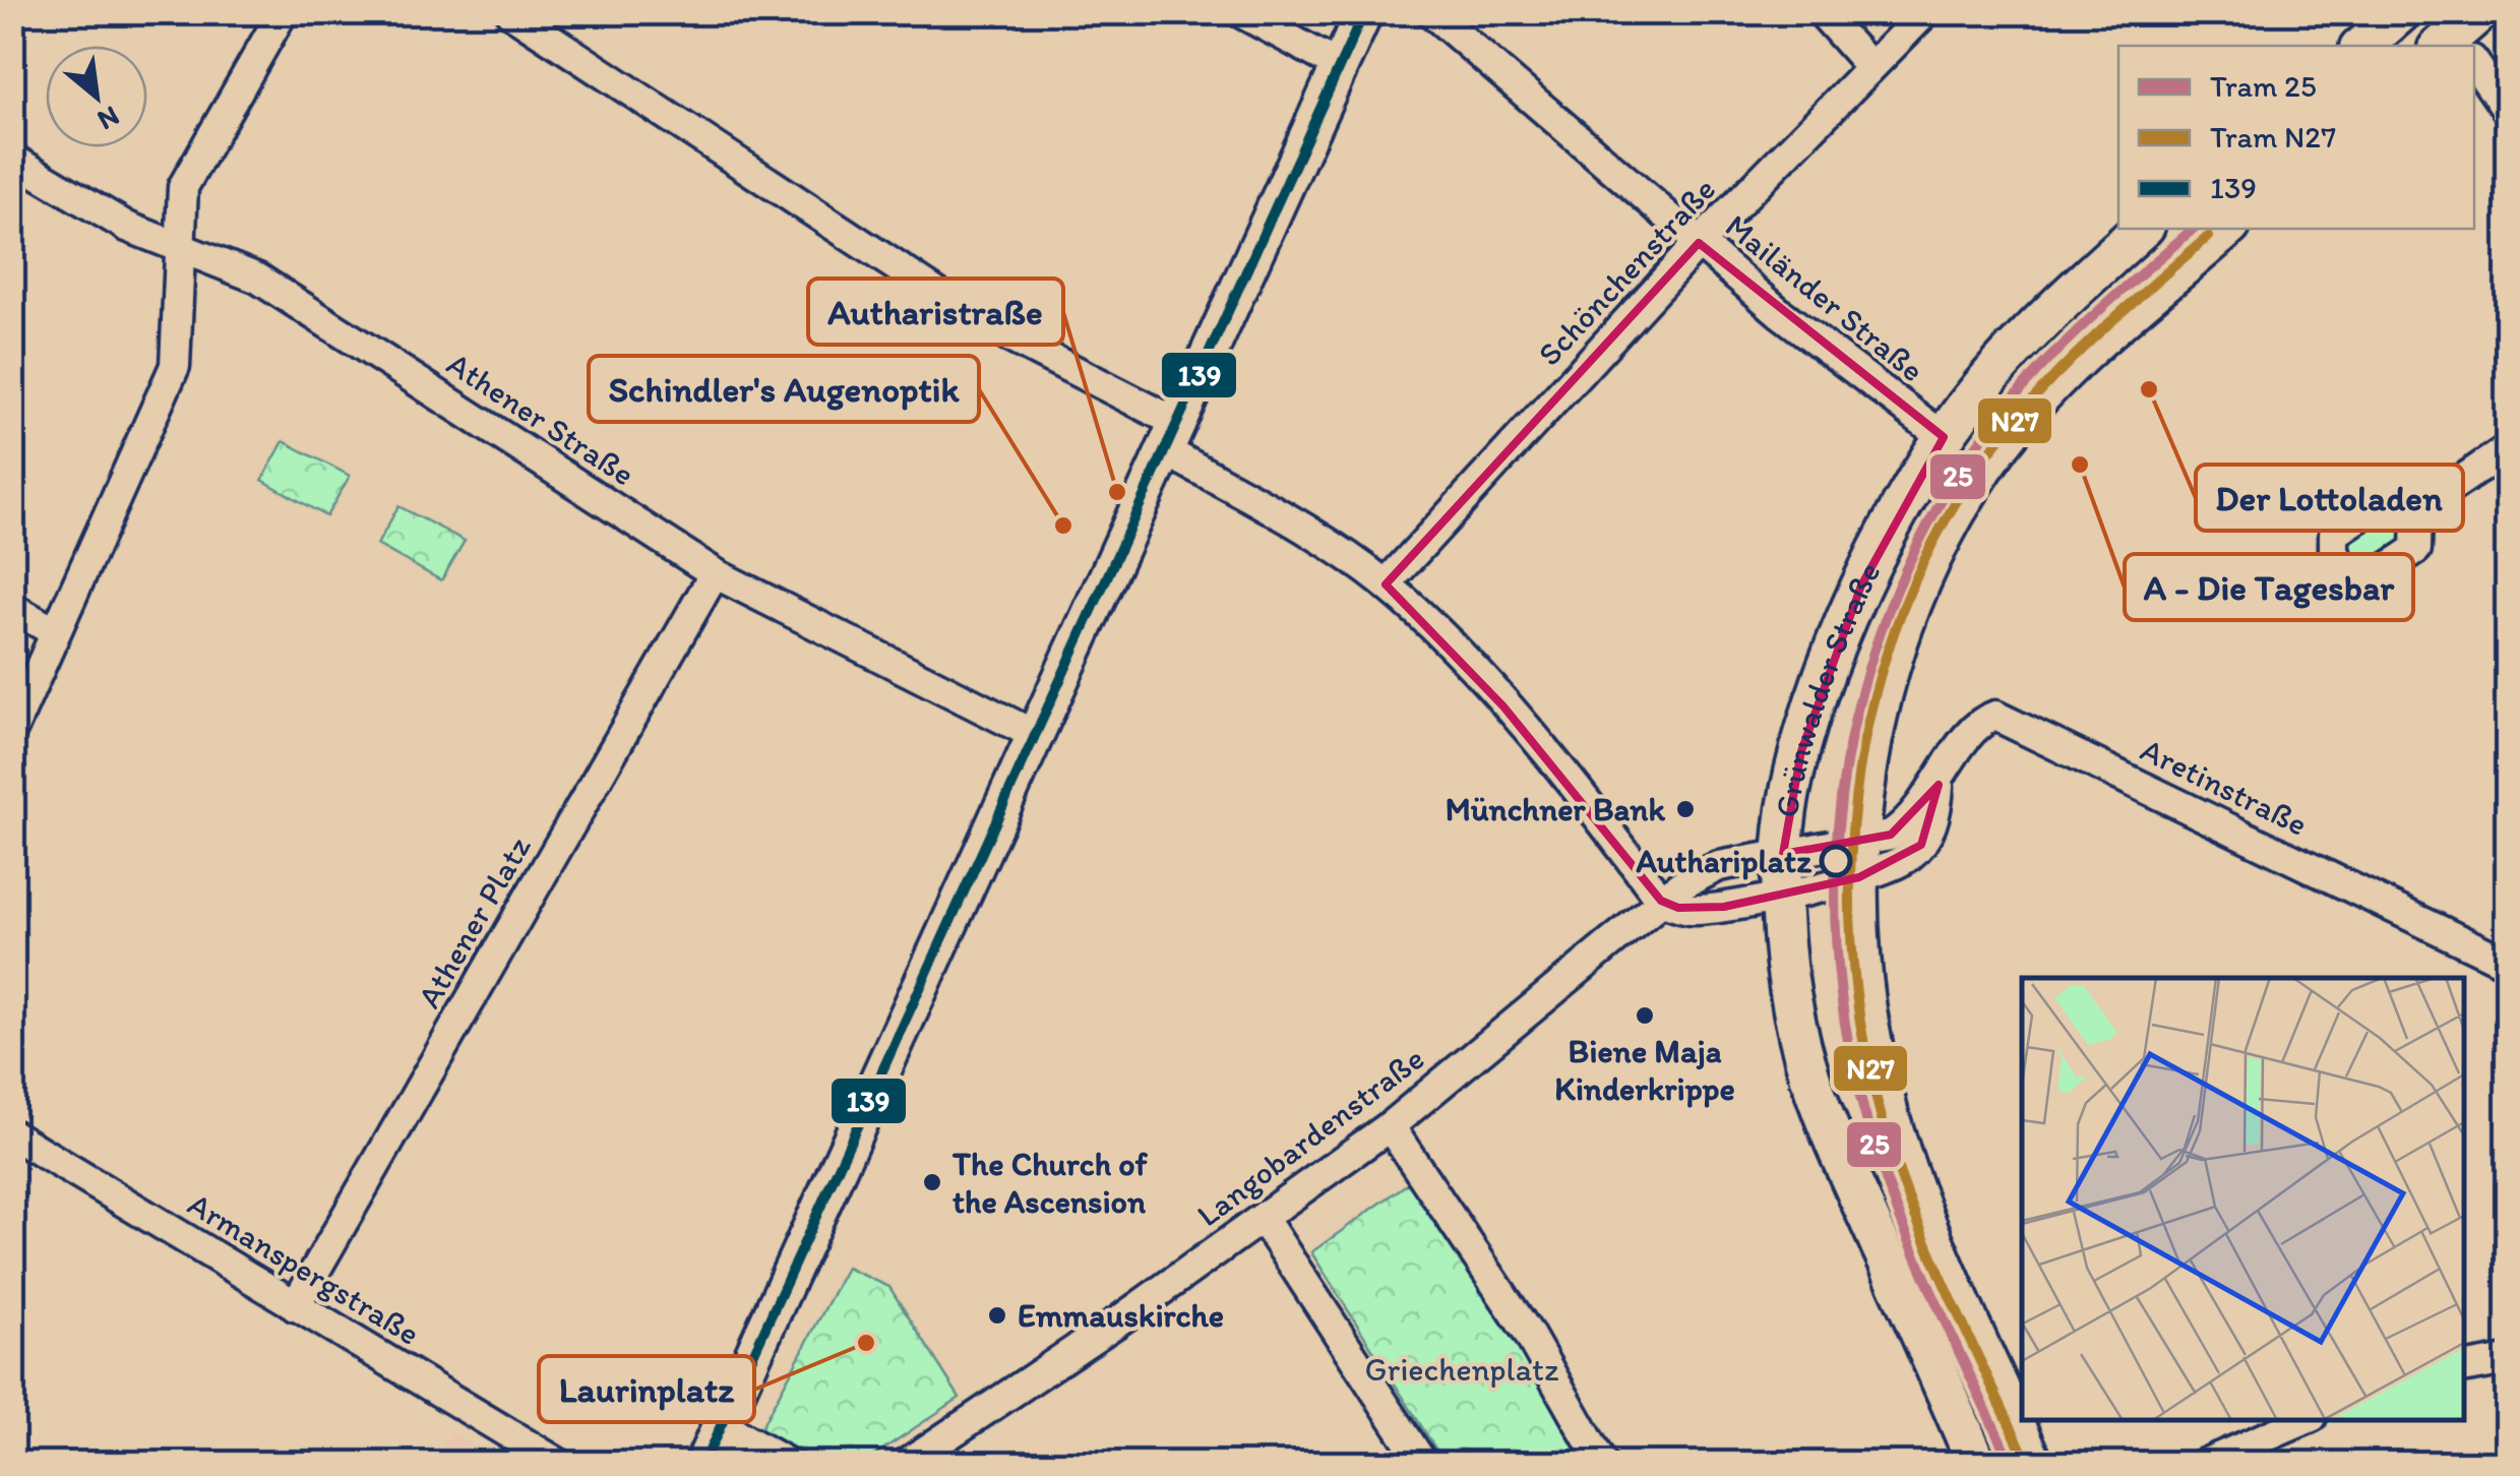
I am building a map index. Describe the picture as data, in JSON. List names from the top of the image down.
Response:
{
  "streets": {
    "main road": ["Grünwalder Straße"],
    "street": [
      "Schönchenstraße",
      "Mailänder Straße",
      "Athener Straße",
      "Aretinstraße",
      "Athener Platz",
      "Langobardenstraße",
      "Armanspergstraße"
    ]
  },
  "crossings": [
    ["Schönchenstraße", "Mailänder Straße"],
    ["Mailänder Straße", "Grünwalder Straße"],
    ["Athener Straße", "Athener Platz"],
    ["Grünwalder Straße", "Aretinstraße"],
    ["Athener Platz", "Armanspergstraße"]
  ],
  "parks": ["Griechenplatz"],
  "places": [
    "Der Lottoladen",
    "A - Die Tagesbar",
    "Autharistraße",
    "Schindler's Augenoptik",
    "Münchner Bank",
    "Authariplatz",
    "Biene Maja Kinderkrippe",
    "The Church of the Ascension",
    "Emmauskirche",
    "Laurinplatz"
  ],
  "lines": ["transit line 139", "tram line 25", "tram line N27"],
  "legend": ["Tram 25", "Tram N27", "139"],
  "north": "bottom right"
}
